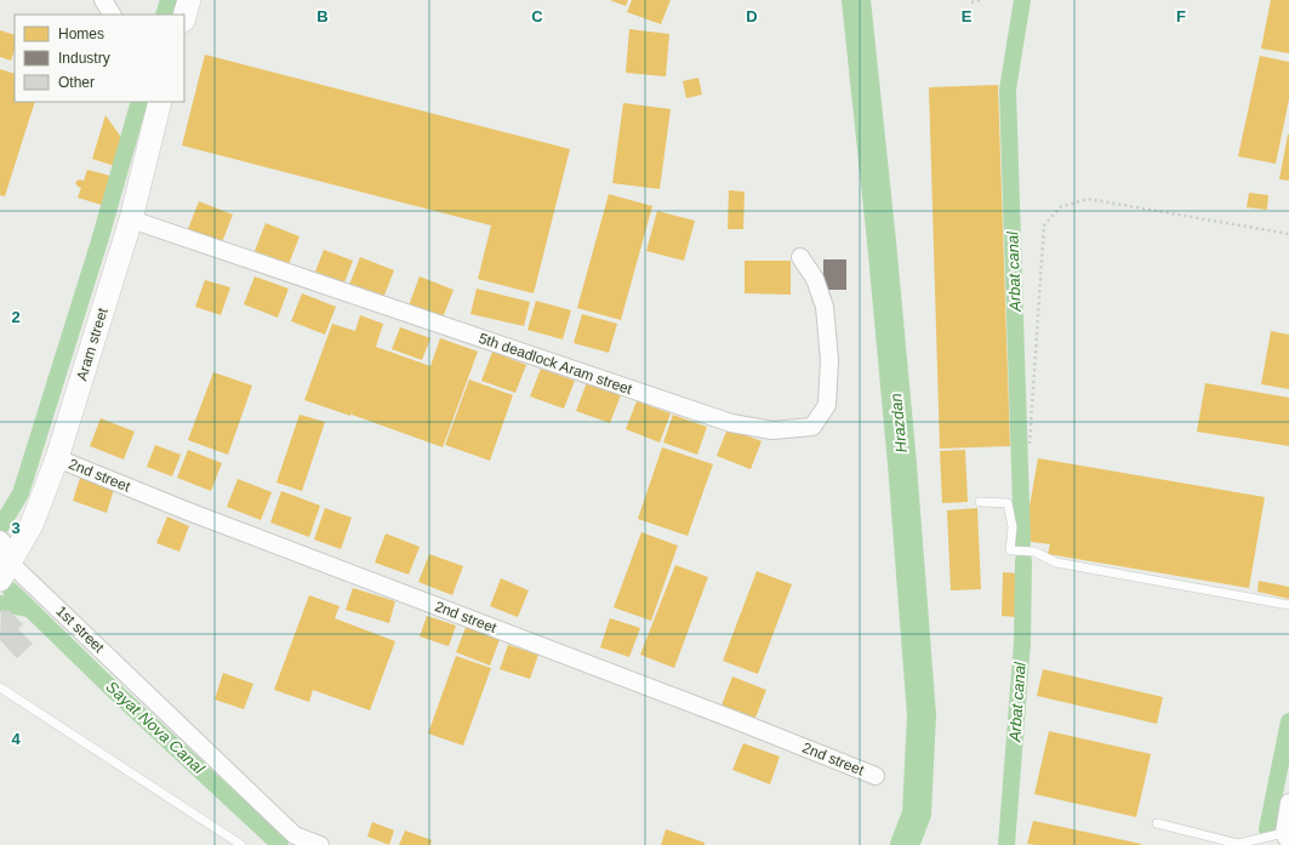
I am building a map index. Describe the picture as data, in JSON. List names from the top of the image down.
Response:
{
  "streets": {
    "main road": ["Aram street"],
    "street": ["5th deadlock Aram street", "2nd street", "1st street"]
  },
  "crossings": [
    ["Aram street", "5th deadlock Aram street"],
    ["Aram street", "2nd street"],
    ["Aram street", "1st street"]
  ],
  "water": ["Arbat canal", "Hrazdan", "Sayat Nova Canal"],
  "legend": ["Homes", "Industry", "Other"],
  "grid": {
    "columns": [
      "B",
      "C",
      "D",
      "E",
      "F"
    ],
    "rows": ["2", "3", "4"]
  }
}
